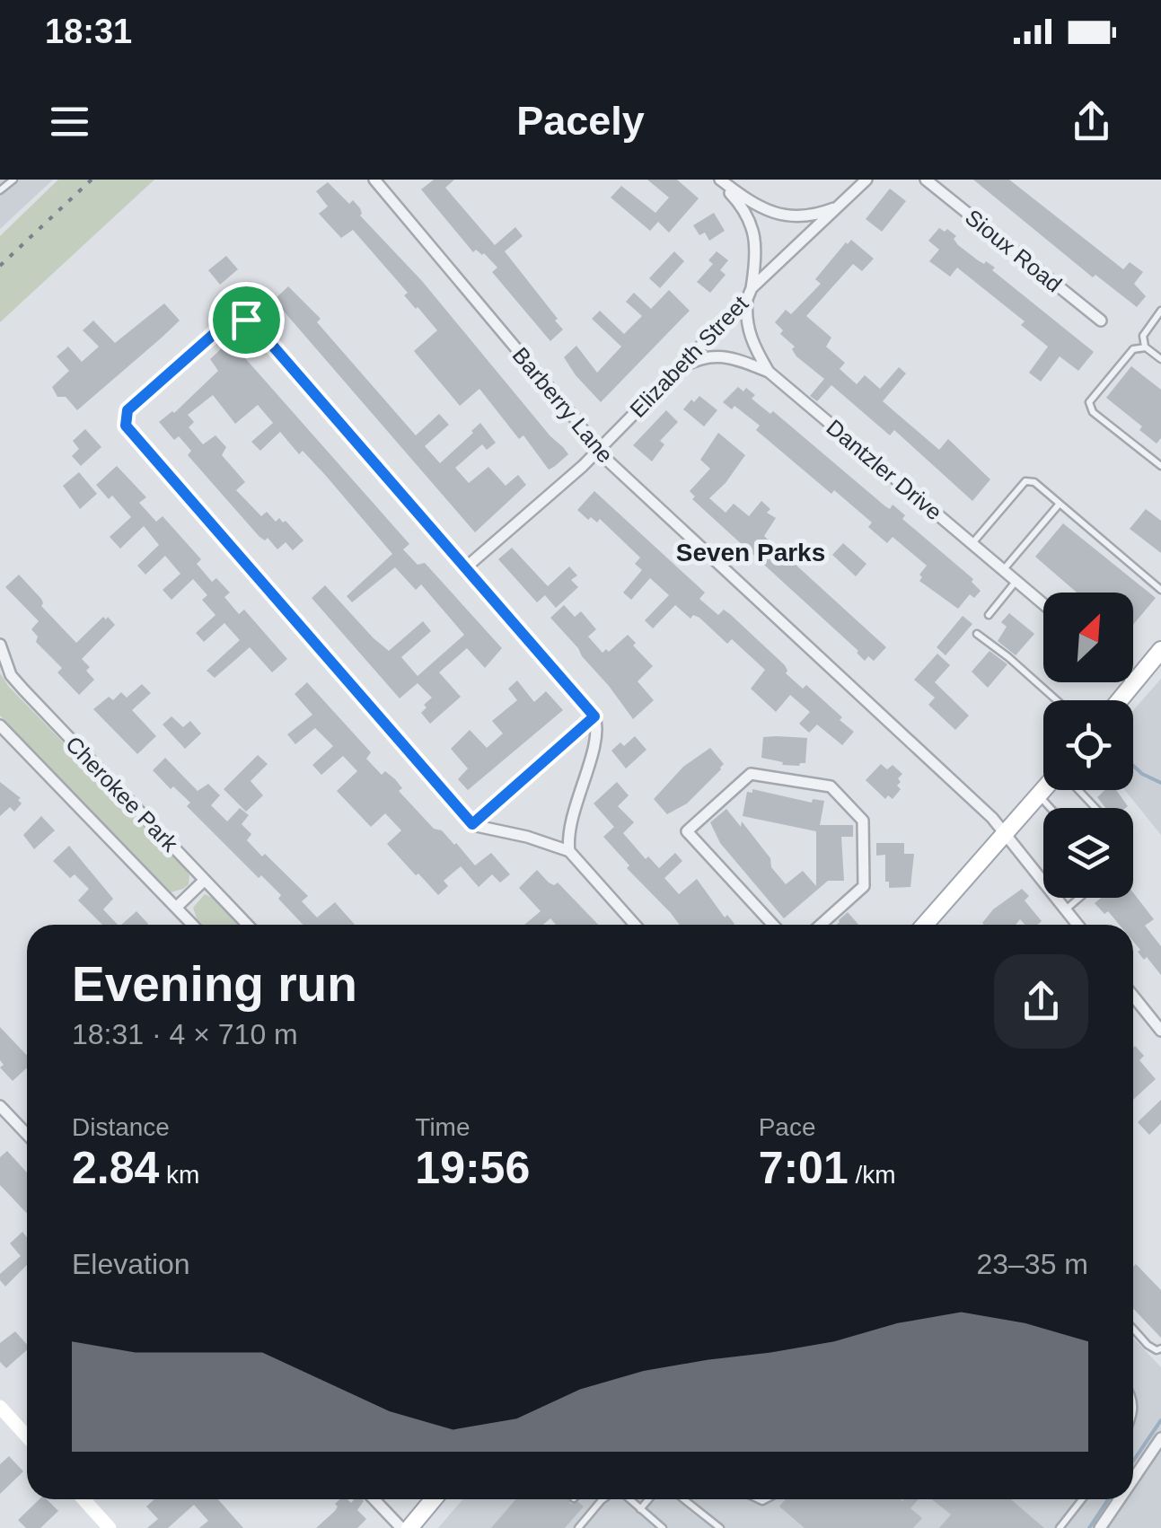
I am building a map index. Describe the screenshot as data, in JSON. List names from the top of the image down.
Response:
{
  "streets": {
    "street": [
      "Sioux Road",
      "Elizabeth Street",
      "Barberry Lane",
      "Dantzler Drive",
      "Cherokee Park"
    ]
  },
  "crossings": [
    ["Elizabeth Street", "Barberry Lane"],
    ["Elizabeth Street", "Dantzler Drive"]
  ],
  "districts": ["Seven Parks"],
  "north": "top right",
  "page": {
    "status": "18:31",
    "header": "Pacely",
    "heading": ["Evening run", "18:31 · 4 × 710 m"],
    "stats": [
      ["Distance", "2.84 km"],
      ["Time", "19:56"],
      ["Pace", "7:01 /km"]
    ],
    "chart": ["Elevation", "23–35 m"]
  }
}
